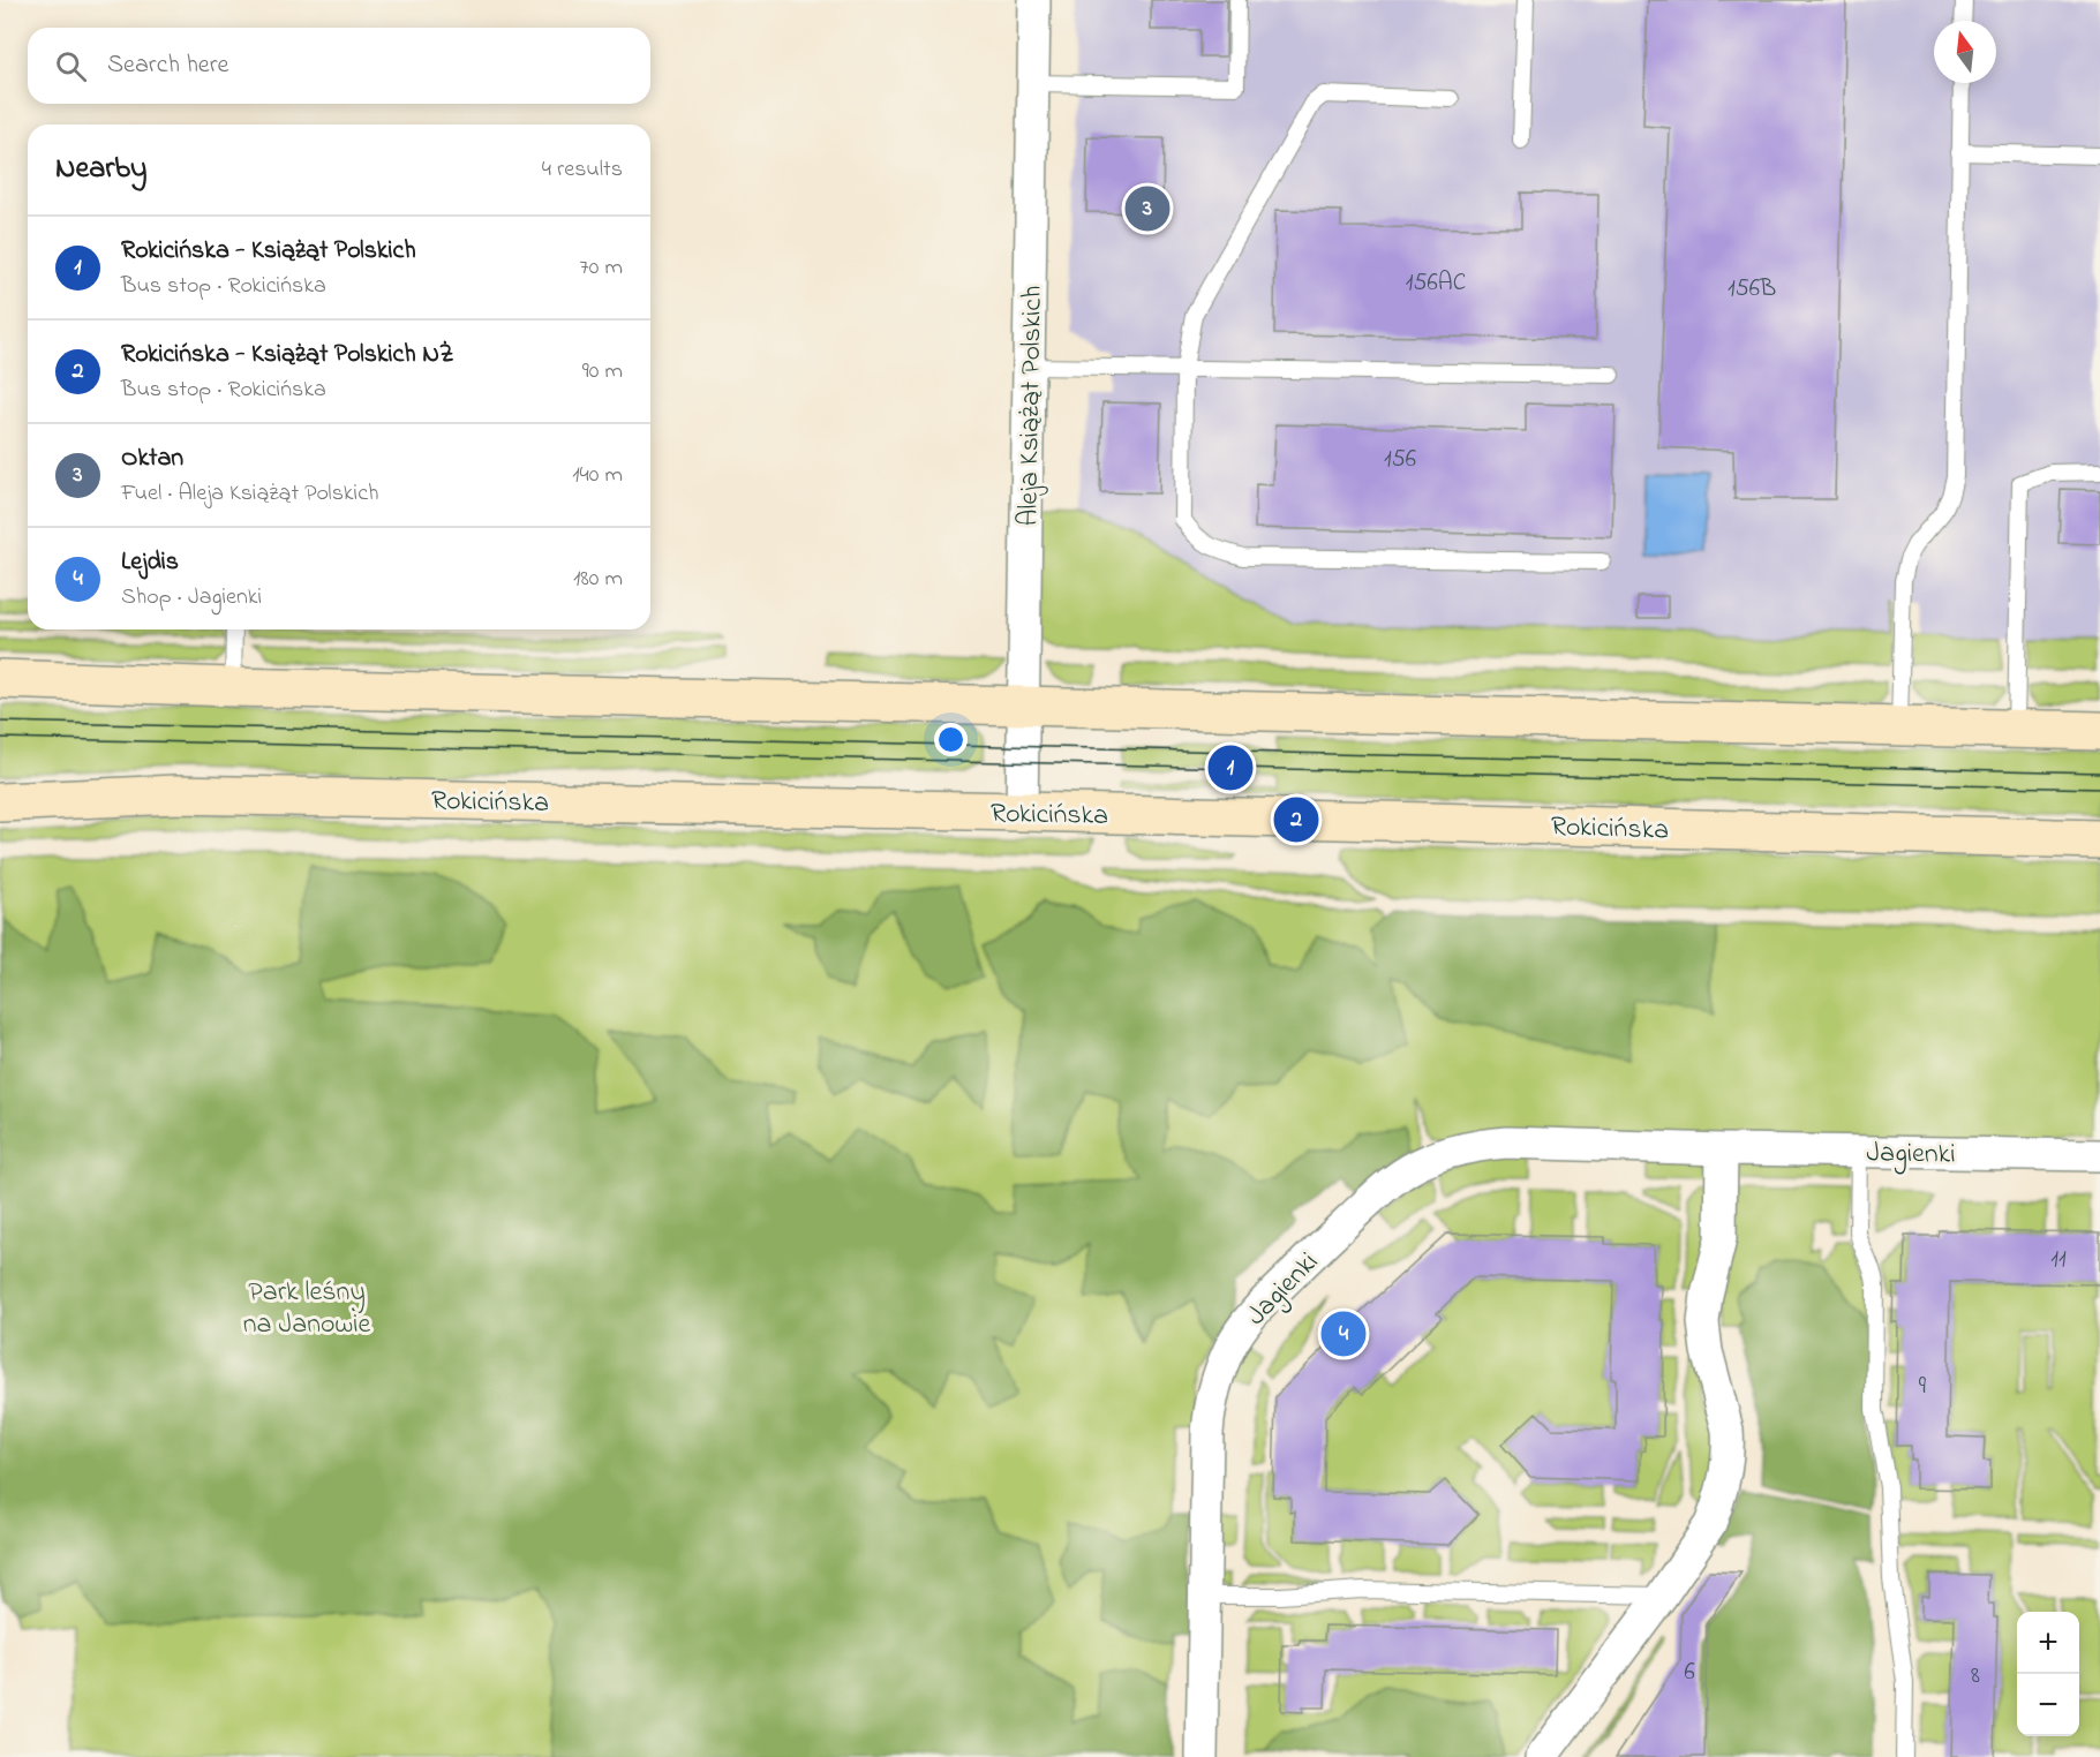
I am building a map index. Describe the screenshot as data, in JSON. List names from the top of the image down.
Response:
{
  "streets": {
    "main road": ["Rokicińska"],
    "street": ["Aleja Książąt Polskich", "Jagienki"]
  },
  "crossings": [
    ["Aleja Książąt Polskich", "Rokicińska"]
  ],
  "parks": ["Park leśny na Janowie"],
  "house_numbers": [
    "156AC",
    "156B",
    "156",
    "11",
    "9",
    "6",
    "8"
  ],
  "north": "top",
  "page": {
    "search": "Search here",
    "heading": ["Nearby", "4 results"],
    "pins": [
      "3",
      "1",
      "2",
      "4"
    ],
    "list": [
      {
        "mark": "1",
        "name": "Rokicińska - Książąt Polskich",
        "note": "Bus stop · Rokicińska",
        "value": "70 m"
      },
      {
        "mark": "2",
        "name": "Rokicińska - Książąt Polskich NŻ",
        "note": "Bus stop · Rokicińska",
        "value": "90 m"
      },
      {
        "mark": "3",
        "name": "Oktan",
        "note": "Fuel · Aleja Książąt Polskich",
        "value": "140 m"
      },
      {
        "mark": "4",
        "name": "Lejdis",
        "note": "Shop · Jagienki",
        "value": "180 m"
      }
    ],
    "map_buttons": ["+", "−"]
  }
}
